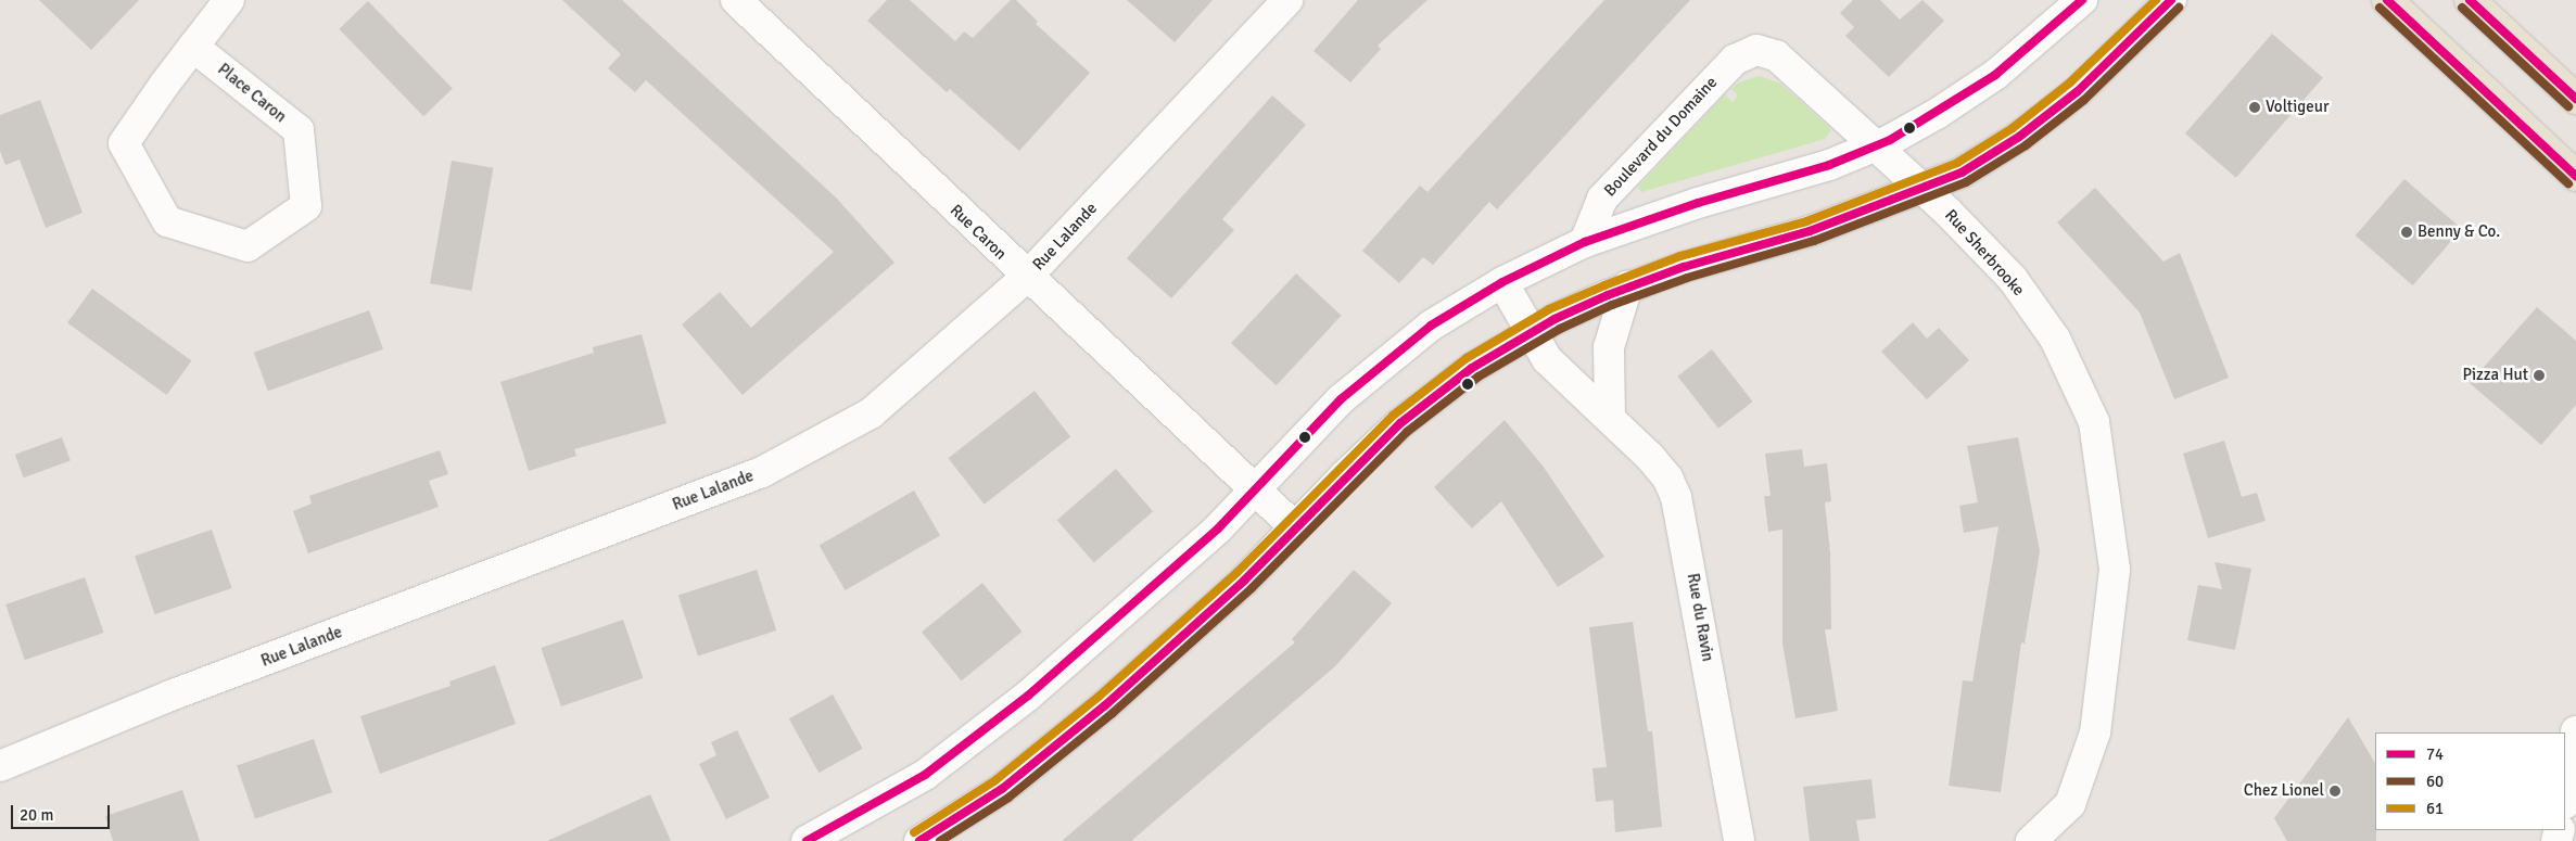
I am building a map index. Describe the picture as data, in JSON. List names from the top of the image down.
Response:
{
  "streets": {
    "street": [
      "Place Caron",
      "Boulevard du Domaine",
      "Rue Caron",
      "Rue Lalande",
      "Rue Sherbrooke",
      "Rue du Ravin"
    ]
  },
  "crossings": [
    ["Boulevard du Domaine", "Rue Sherbrooke"],
    ["Rue Caron", "Rue Lalande"]
  ],
  "places": [
    "Voltigeur",
    "Benny & Co.",
    "Pizza Hut",
    "Chez Lionel"
  ],
  "lines": ["transit line 74", "transit line 61", "transit line 60"],
  "legend": ["74", "60", "61"],
  "scale_bar": "20 m"
}
